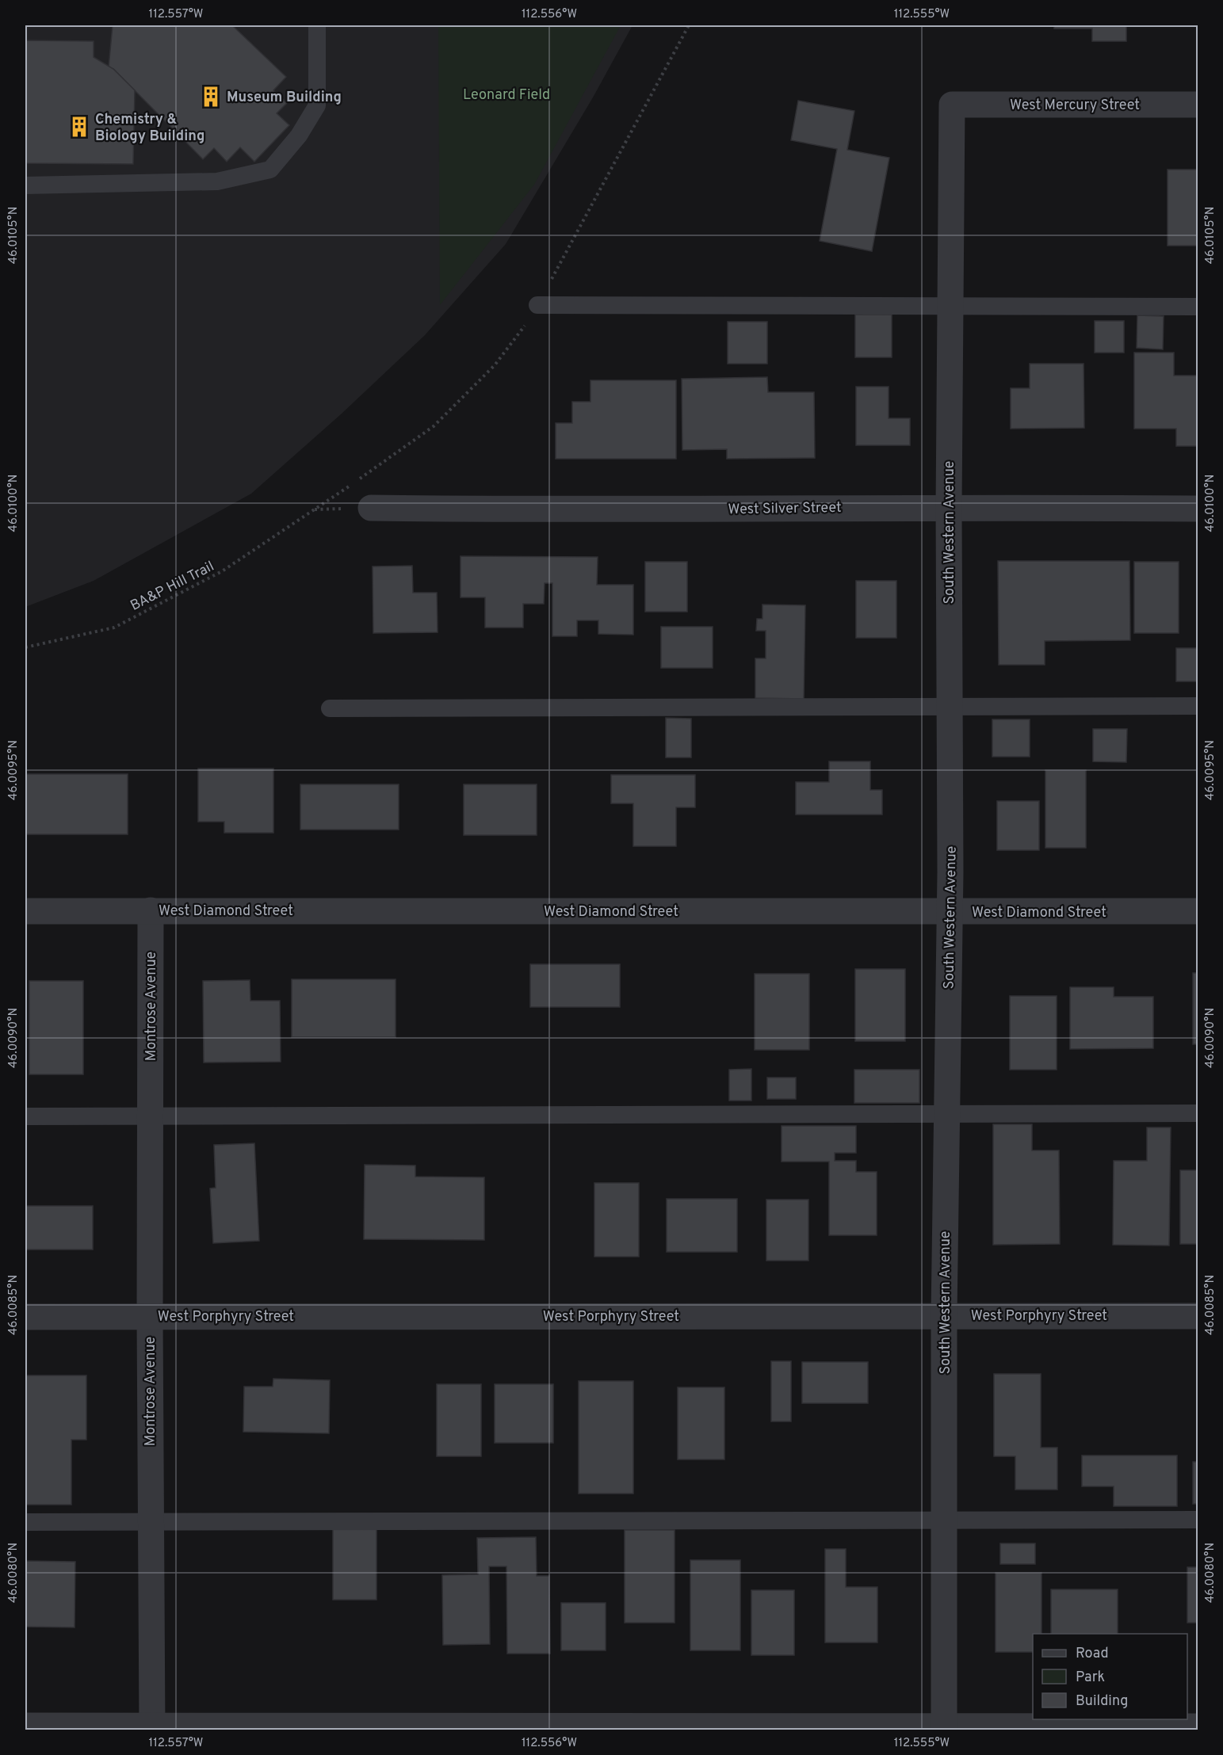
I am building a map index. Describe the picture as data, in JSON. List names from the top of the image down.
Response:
{
  "streets": {
    "street": [
      "West Mercury Street",
      "West Silver Street",
      "South Western Avenue",
      "West Diamond Street",
      "Montrose Avenue",
      "West Porphyry Street"
    ],
    "path": ["BA&P Hill Trail"]
  },
  "crossings": [
    ["West Mercury Street", "South Western Avenue"],
    ["West Silver Street", "South Western Avenue"],
    ["South Western Avenue", "West Diamond Street"],
    ["South Western Avenue", "West Porphyry Street"],
    ["West Diamond Street", "Montrose Avenue"],
    ["Montrose Avenue", "West Porphyry Street"]
  ],
  "parks": ["Leonard Field"],
  "places": {
    "building": ["Museum Building", "Chemistry & Biology Building"]
  },
  "legend": ["Road", "Park", "Building"],
  "coordinates": [
    "112.557°W",
    "112.556°W",
    "112.555°W",
    "46.0105°N",
    "46.0100°N",
    "46.0095°N",
    "46.0090°N",
    "46.0085°N",
    "46.0080°N"
  ]
}
